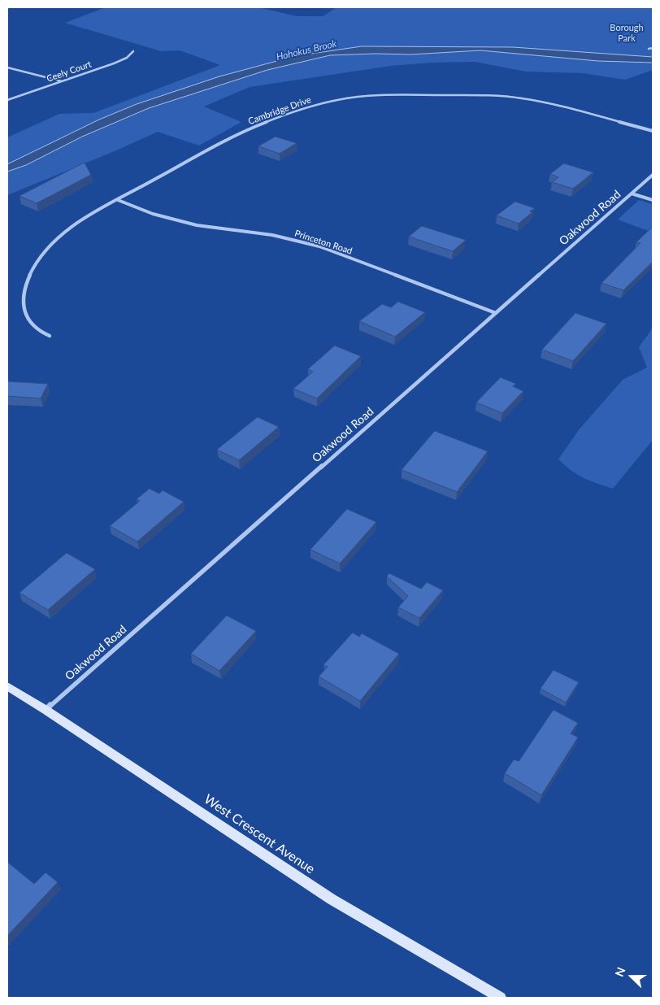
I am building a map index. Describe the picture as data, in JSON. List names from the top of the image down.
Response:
{
  "streets": {
    "main road": ["West Crescent Avenue"],
    "street": [
      "Ceely Court",
      "Cambridge Drive",
      "Oakwood Road",
      "Princeton Road"
    ]
  },
  "crossings": [
    ["Cambridge Drive", "Princeton Road"],
    ["Oakwood Road", "Princeton Road"],
    ["Oakwood Road", "West Crescent Avenue"]
  ],
  "water": ["Hohokus Brook"],
  "parks": ["Borough Park"],
  "north": "left"
}
